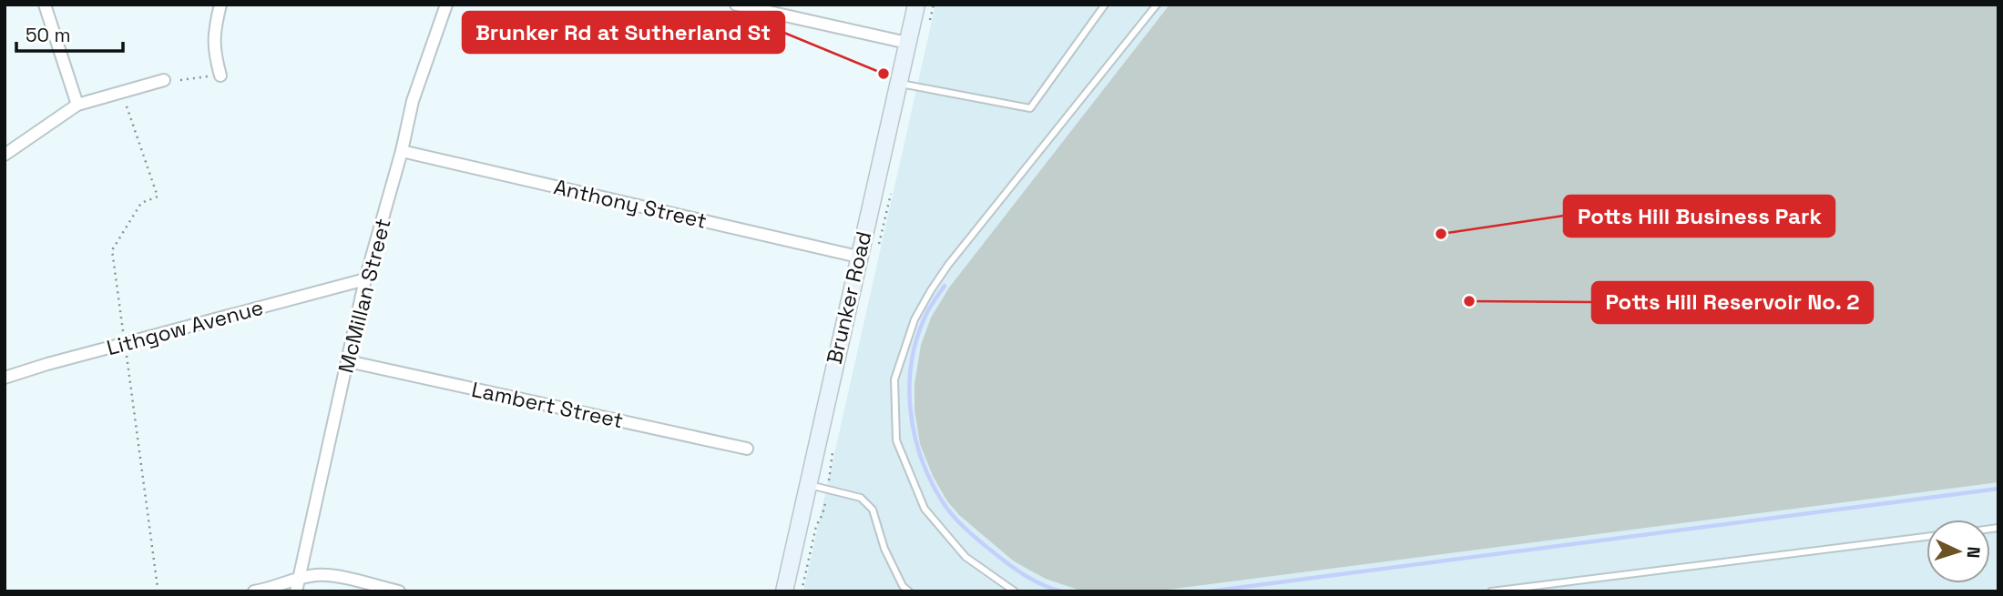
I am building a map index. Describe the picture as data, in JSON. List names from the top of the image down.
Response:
{
  "streets": {
    "main road": ["Brunker Road"],
    "street": [
      "Anthony Street",
      "McMillan Street",
      "Lithgow Avenue",
      "Lambert Street"
    ]
  },
  "crossings": [
    ["Anthony Street", "McMillan Street"],
    ["Anthony Street", "Brunker Road"],
    ["McMillan Street", "Lithgow Avenue"],
    ["McMillan Street", "Lambert Street"]
  ],
  "places": ["Brunker Rd at Sutherland St", "Potts Hill Business Park", "Potts Hill Reservoir No. 2"],
  "scale_bar": "50 m",
  "north": "right"
}
